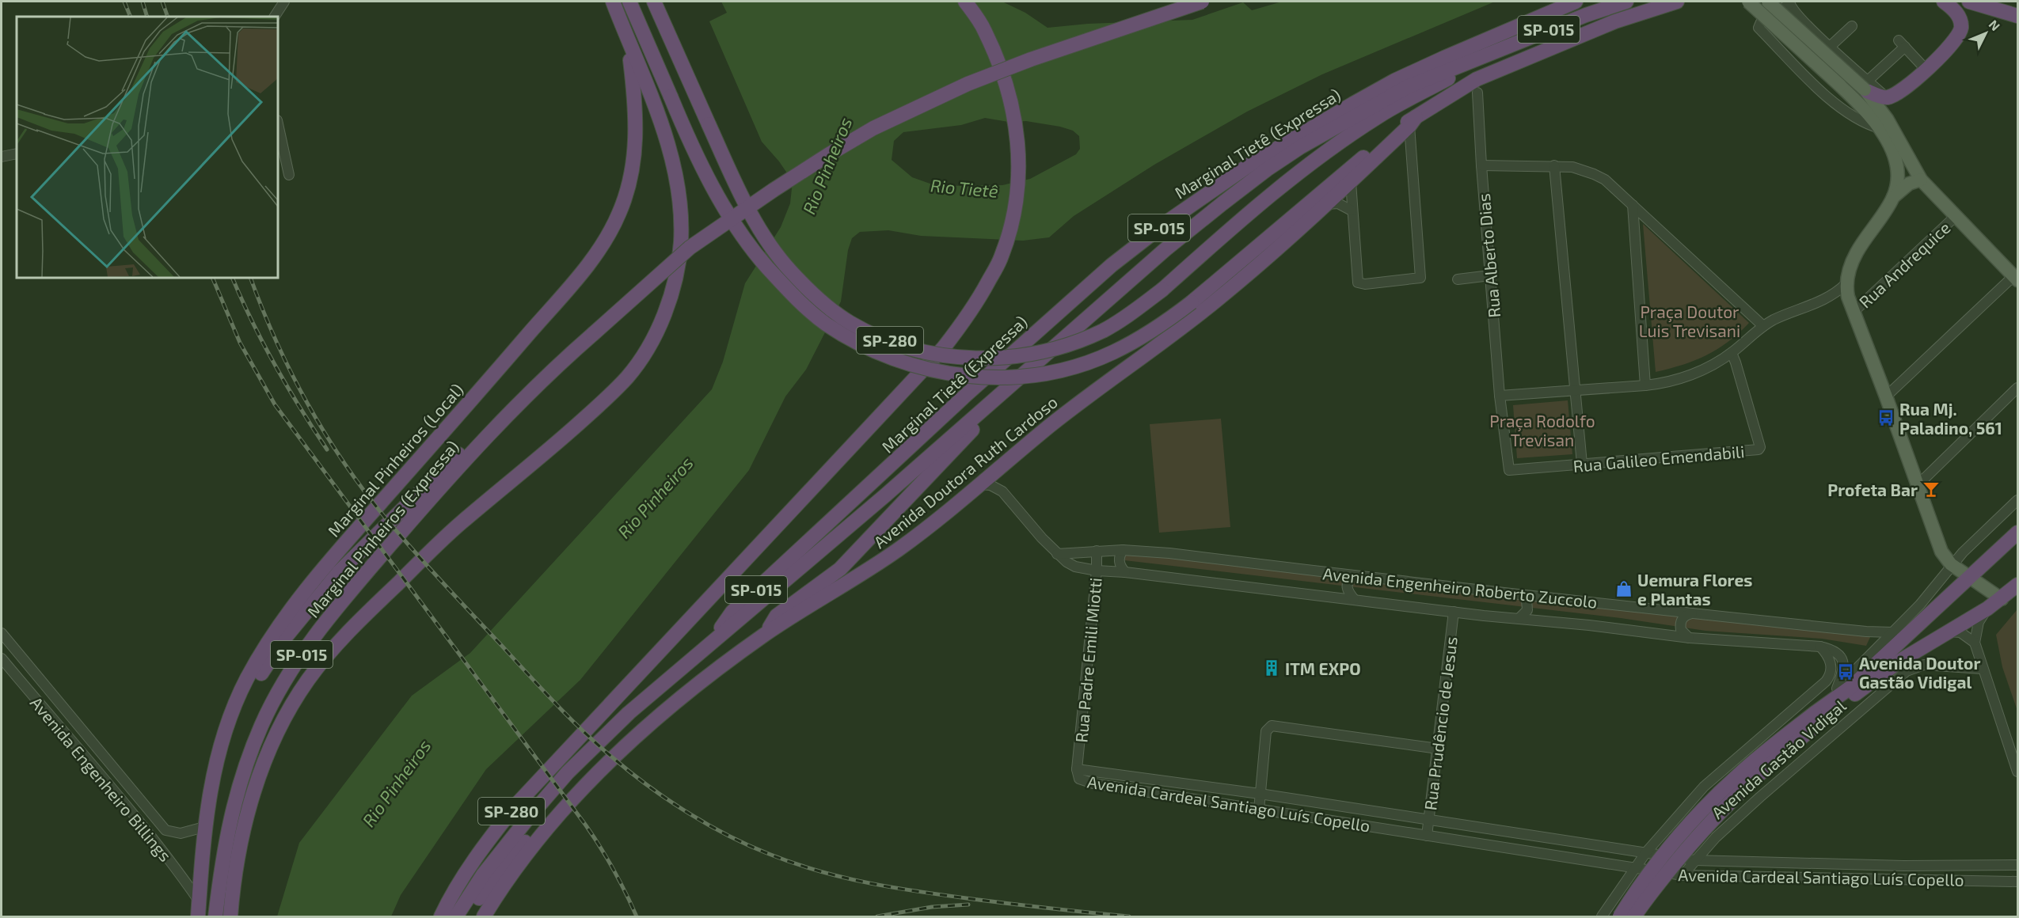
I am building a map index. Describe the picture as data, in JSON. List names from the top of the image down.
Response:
{
  "streets": {
    "highway": [
      "SP-015",
      "Marginal Tietê (Expressa)",
      "SP-280",
      "Marginal Pinheiros (Local)",
      "Avenida Doutora Ruth Cardoso",
      "Marginal Pinheiros (Expressa)",
      "Avenida Gastão Vidigal"
    ],
    "street": [
      "Rua Alberto Dias",
      "Rua Andrequice",
      "Rua Galileo Emendabili",
      "Avenida Engenheiro Roberto Zuccolo",
      "Rua Padre Emili Miotti",
      "Rua Prudêncio de Jesus",
      "Avenida Engenheiro Billings",
      "Avenida Cardeal Santiago Luís Copello"
    ]
  },
  "crossings": [
    ["SP-015", "SP-280"],
    ["Rua Alberto Dias", "Rua Galileo Emendabili"],
    ["Marginal Pinheiros (Local)", "Avenida Engenheiro Billings"],
    ["Avenida Doutora Ruth Cardoso", "Avenida Engenheiro Roberto Zuccolo"],
    ["Avenida Engenheiro Roberto Zuccolo", "Rua Padre Emili Miotti"],
    ["Avenida Engenheiro Roberto Zuccolo", "Rua Prudêncio de Jesus"],
    ["Avenida Engenheiro Roberto Zuccolo", "Avenida Gastão Vidigal"],
    ["Rua Padre Emili Miotti", "Avenida Cardeal Santiago Luís Copello"],
    ["Rua Prudêncio de Jesus", "Avenida Cardeal Santiago Luís Copello"],
    ["Avenida Gastão Vidigal", "Avenida Cardeal Santiago Luís Copello"]
  ],
  "water": ["Rio Pinheiros", "Rio Tietê"],
  "parks": ["Praça Doutor Luis Trevisani", "Praça Rodolfo Trevisan"],
  "places": {
    "bus stop": ["Rua Mj. Paladino, 561", "Avenida Doutor Gastão Vidigal"],
    "bar": ["Profeta Bar"],
    "shop": ["Uemura Flores e Plantas"],
    "building": ["ITM EXPO"]
  },
  "north": "top right"
}
